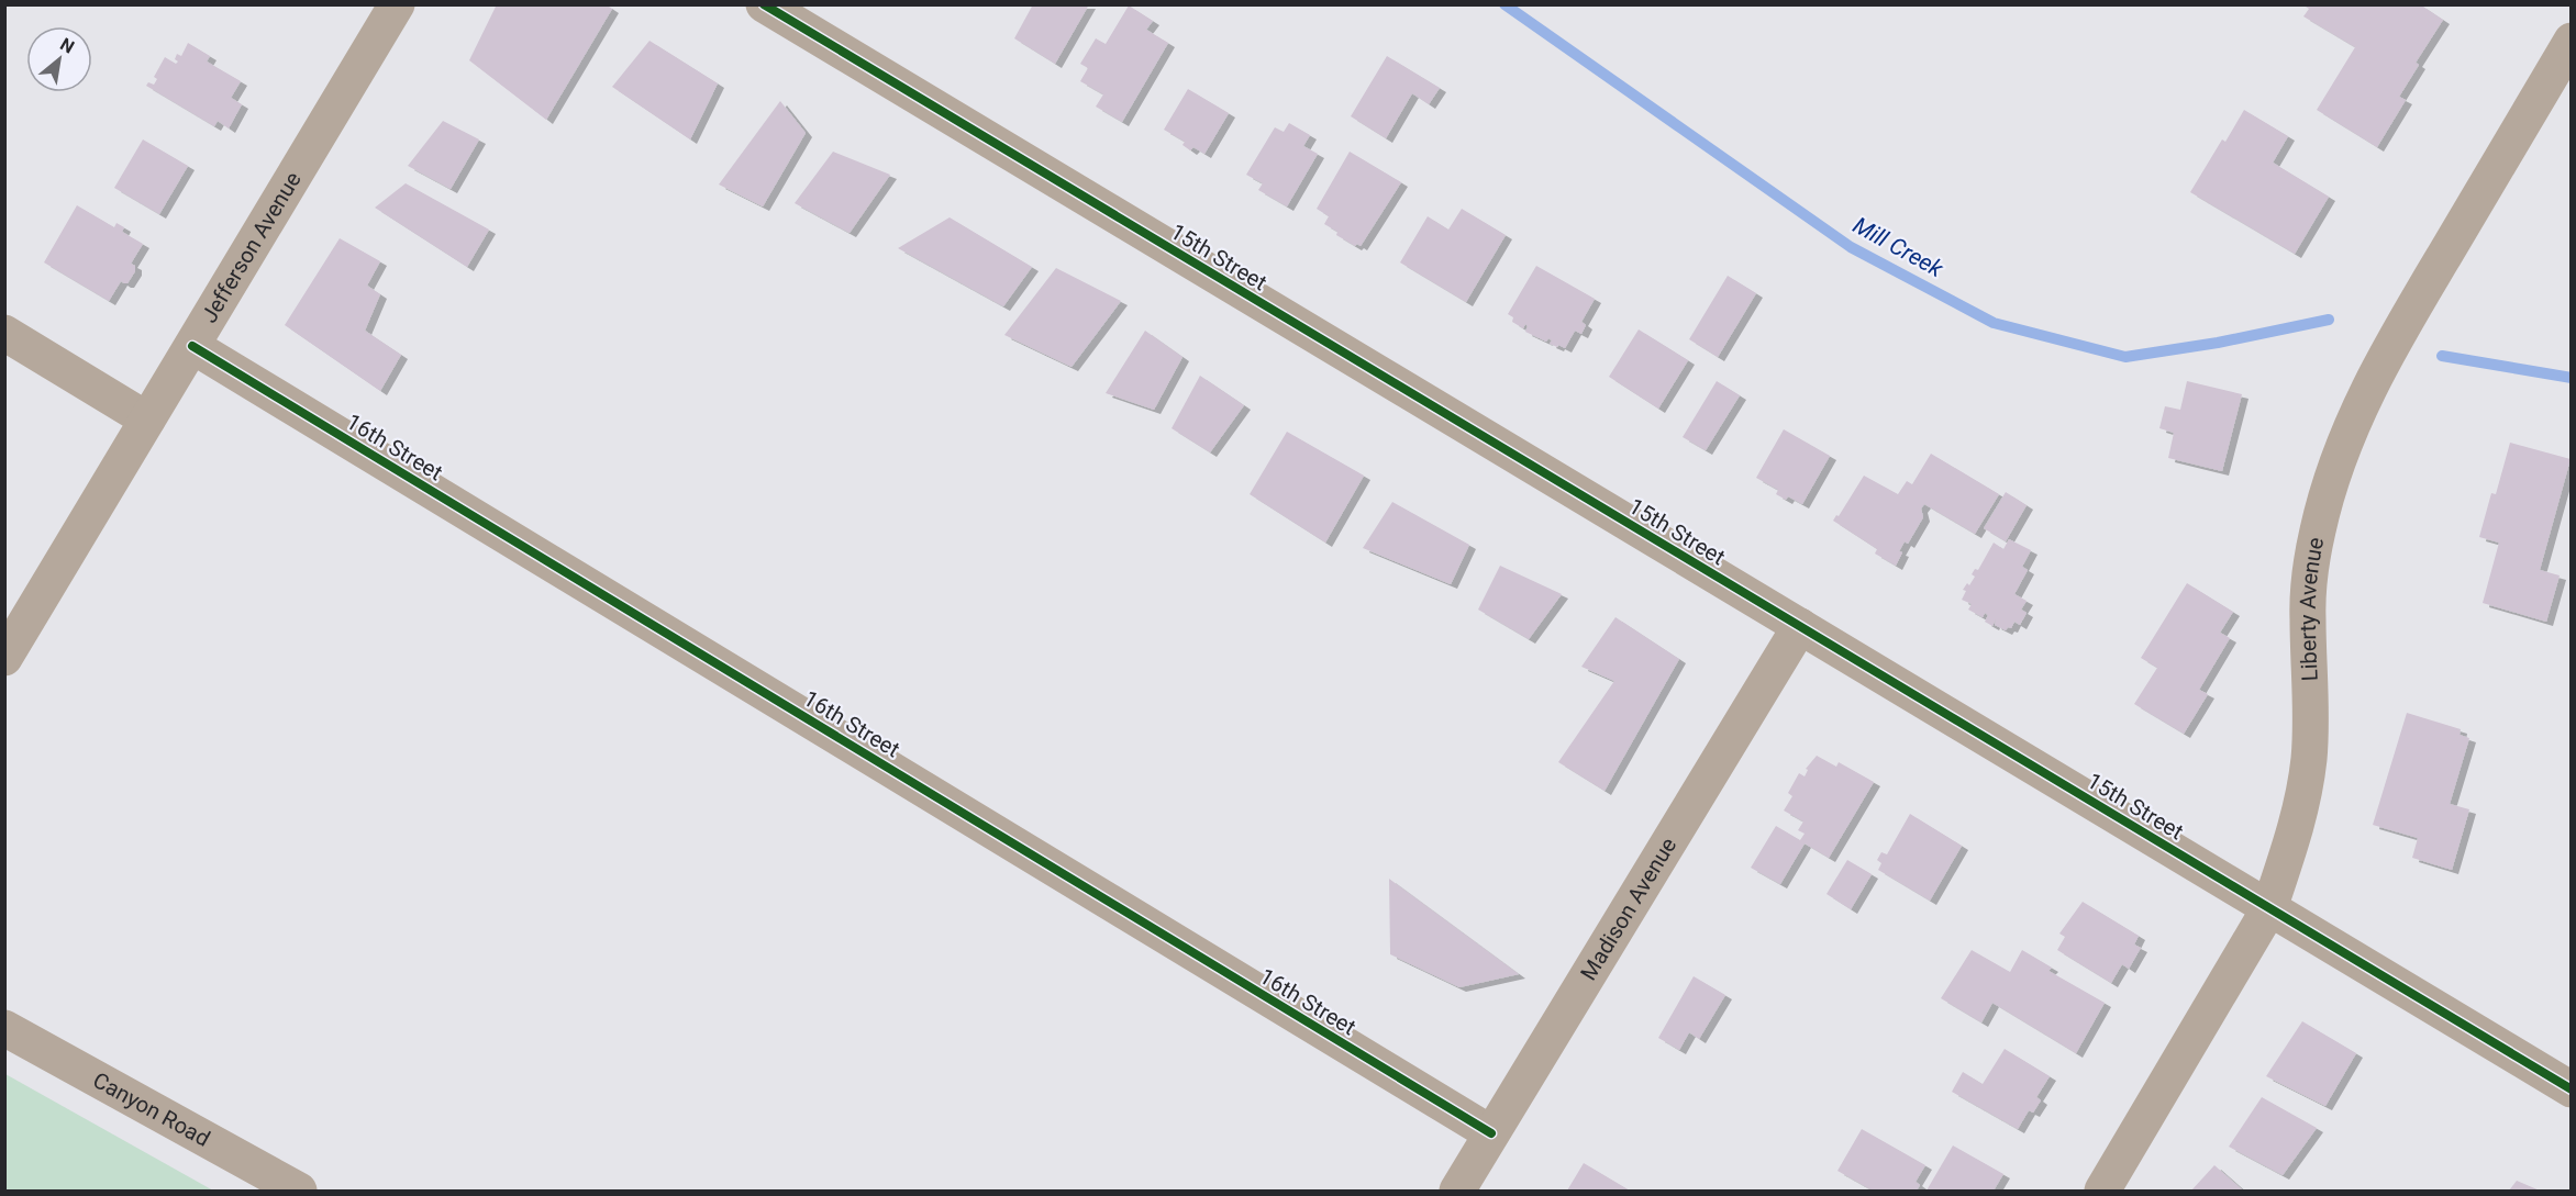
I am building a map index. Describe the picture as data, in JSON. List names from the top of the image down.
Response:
{
  "streets": {
    "street": [
      "Jefferson Avenue",
      "15th Street",
      "16th Street",
      "Liberty Avenue",
      "Madison Avenue",
      "Canyon Road"
    ]
  },
  "crossings": [
    ["Jefferson Avenue", "16th Street"],
    ["15th Street", "Liberty Avenue"],
    ["15th Street", "Madison Avenue"],
    ["16th Street", "Madison Avenue"]
  ],
  "water": ["Mill Creek"],
  "north": "top right"
}
